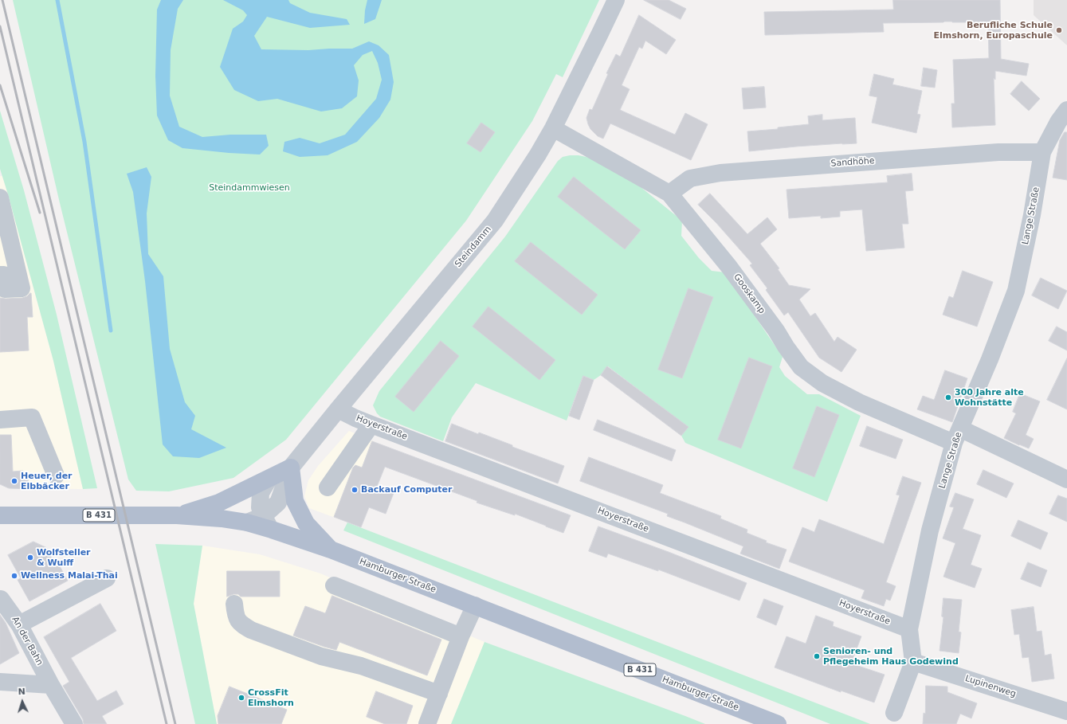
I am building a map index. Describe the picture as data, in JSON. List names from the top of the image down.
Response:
{
  "streets": {
    "main road": ["B 431", "Hamburger Straße"],
    "street": [
      "Sandhöhe",
      "Lange Straße",
      "Steindamm",
      "Gooskamp",
      "Hoyerstraße",
      "An der Bahn",
      "Lupinenweg"
    ]
  },
  "crossings": [
    ["Sandhöhe", "Lange Straße"],
    ["Sandhöhe", "Gooskamp"],
    ["Lange Straße", "Gooskamp"],
    ["Lange Straße", "Hoyerstraße"],
    ["Lange Straße", "Lupinenweg"],
    ["Steindamm", "Gooskamp"],
    ["Steindamm", "Hoyerstraße"],
    ["Steindamm", "Hamburger Straße"]
  ],
  "parks": ["Steindammwiesen"],
  "places": [
    "Berufliche Schule Elmshorn, Europaschule",
    "300 Jahre alte Wohnstätte",
    "Heuer, der Elbbäcker",
    "Backauf Computer",
    "Wolfsteller & Wulff",
    "Wellness Malai-Thai",
    "Senioren- und Pflegeheim Haus Godewind",
    "CrossFit Elmshorn"
  ],
  "north": "top"
}
